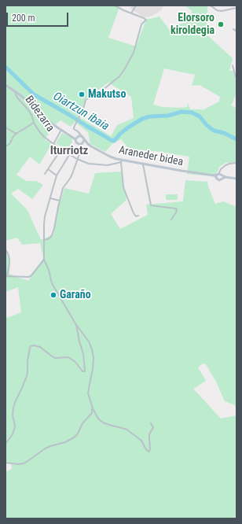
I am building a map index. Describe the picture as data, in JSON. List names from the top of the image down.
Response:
{
  "streets": {
    "street": ["Bidezarra", "Araneder bidea"]
  },
  "crossings": [
    ["Bidezarra", "Araneder bidea"]
  ],
  "districts": ["Iturriotz"],
  "water": ["Oiartzun ibaia"],
  "places": ["Elorsoro kiroldegia", "Makutso", "Garaño"],
  "scale_bar": "200 m"
}
